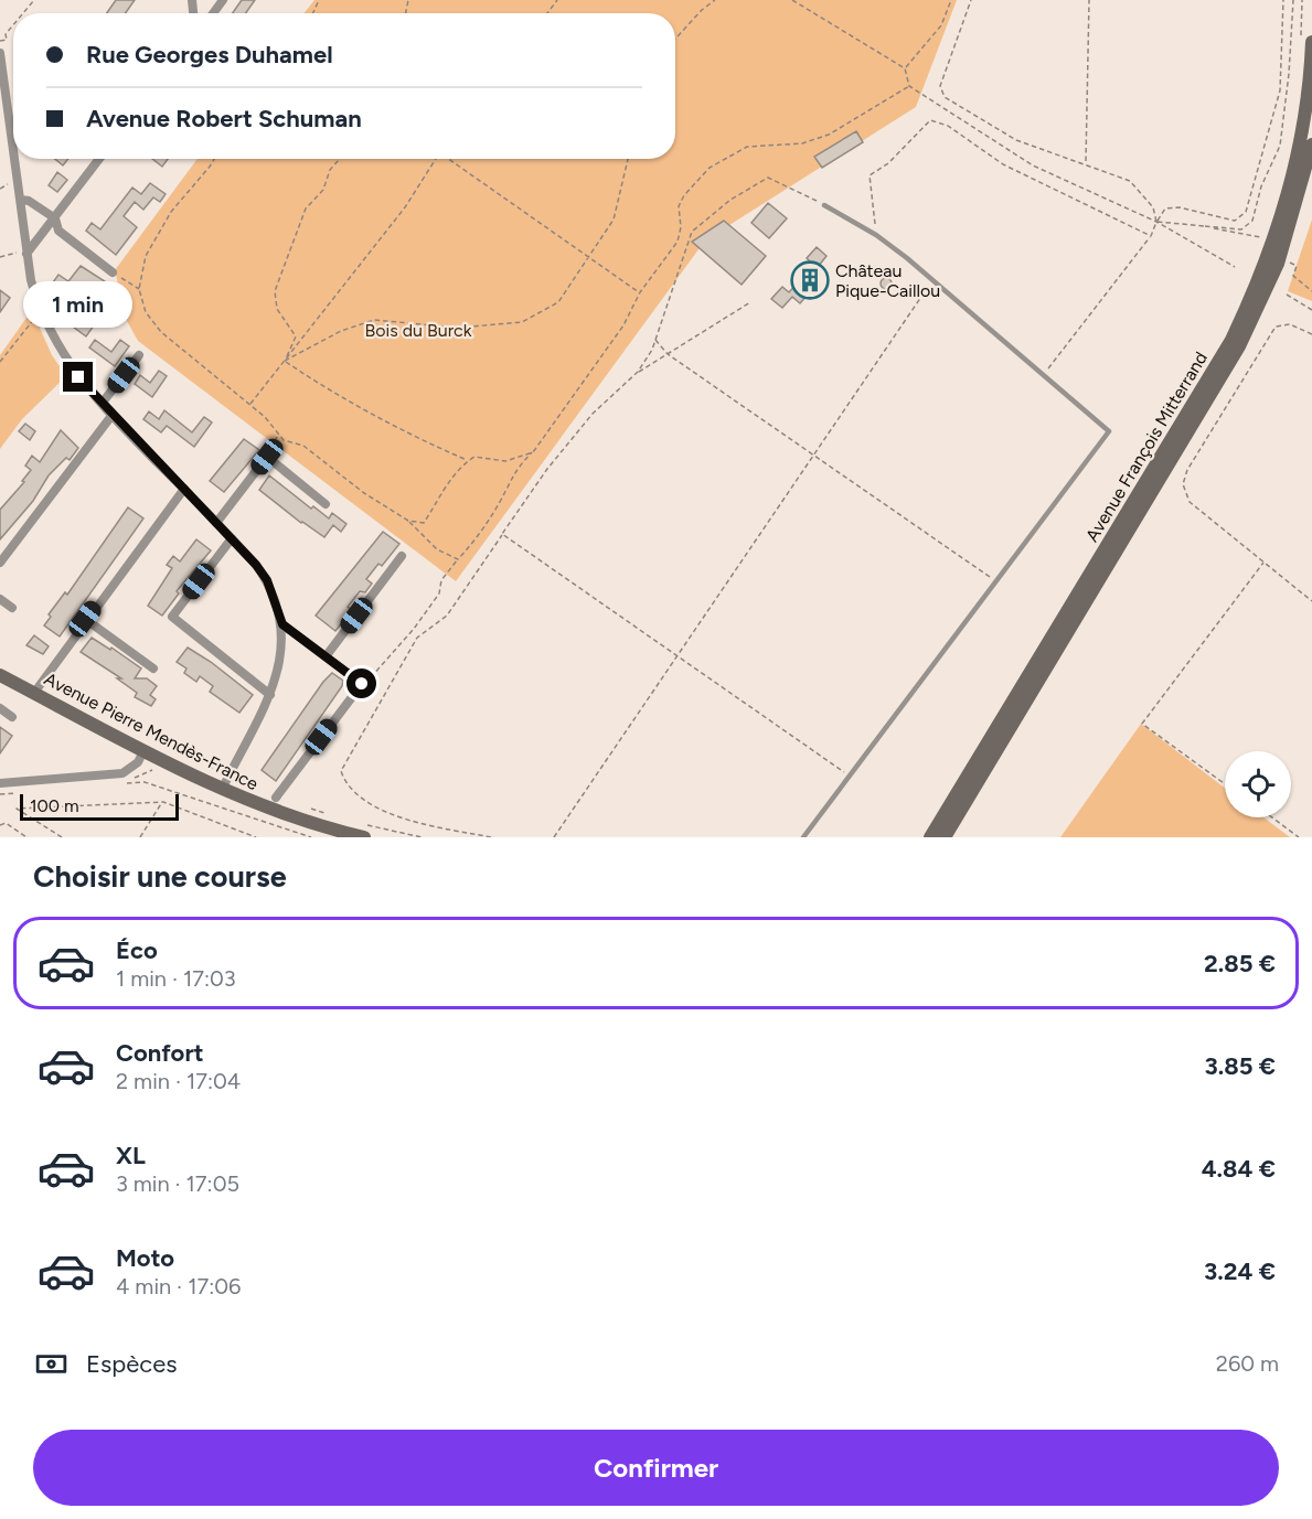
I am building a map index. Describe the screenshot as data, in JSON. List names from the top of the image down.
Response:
{
  "streets": {
    "main road": ["Avenue François Mitterrand", "Avenue Pierre Mendès-France"]
  },
  "parks": ["Bois du Burck"],
  "places": {
    "building": ["Château Pique-Caillou"]
  },
  "scale_bar": "100 m",
  "page": {
    "banner": ["Rue Georges Duhamel", "Avenue Robert Schuman"],
    "bubble": "1 min",
    "scale": "100 m",
    "heading": "Choisir une course",
    "list": [
      {
        "name": "Éco",
        "note": "1 min · 17:03",
        "value": "2.85 €"
      },
      {
        "name": "Confort",
        "note": "2 min · 17:04",
        "value": "3.85 €"
      },
      {
        "name": "XL",
        "note": "3 min · 17:05",
        "value": "4.84 €"
      },
      {
        "name": "Moto",
        "note": "4 min · 17:06",
        "value": "3.24 €"
      }
    ],
    "pay": ["Espèces", "260 m"],
    "buttons": "Confirmer"
  }
}
